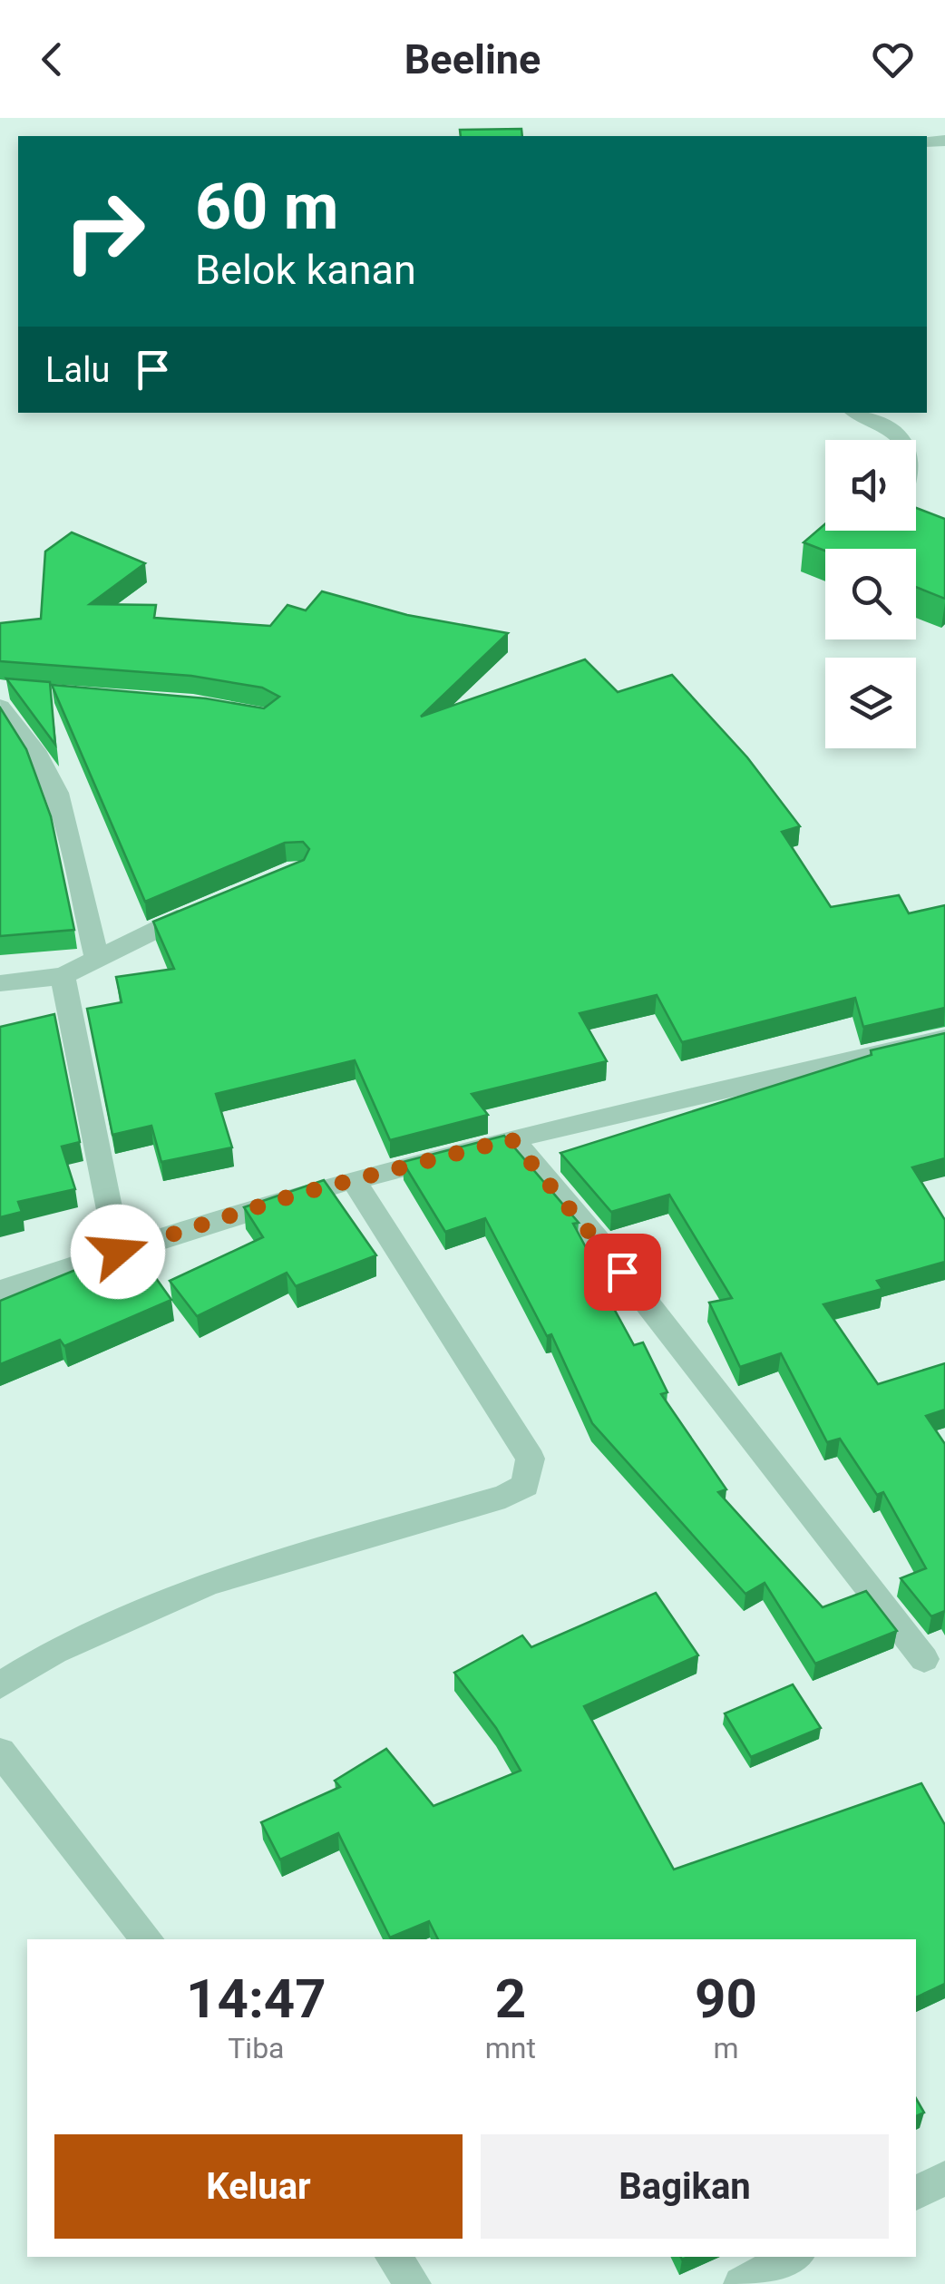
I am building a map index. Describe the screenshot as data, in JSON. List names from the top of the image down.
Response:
{
  "page": {
    "header": "Beeline",
    "turn": ["60 m", "Belok kanan"],
    "then": "Lalu",
    "eta": [
      "14:47",
      "Tiba",
      "2",
      "mnt",
      "90",
      "m"
    ],
    "buttons": ["Keluar", "Bagikan"]
  }
}
